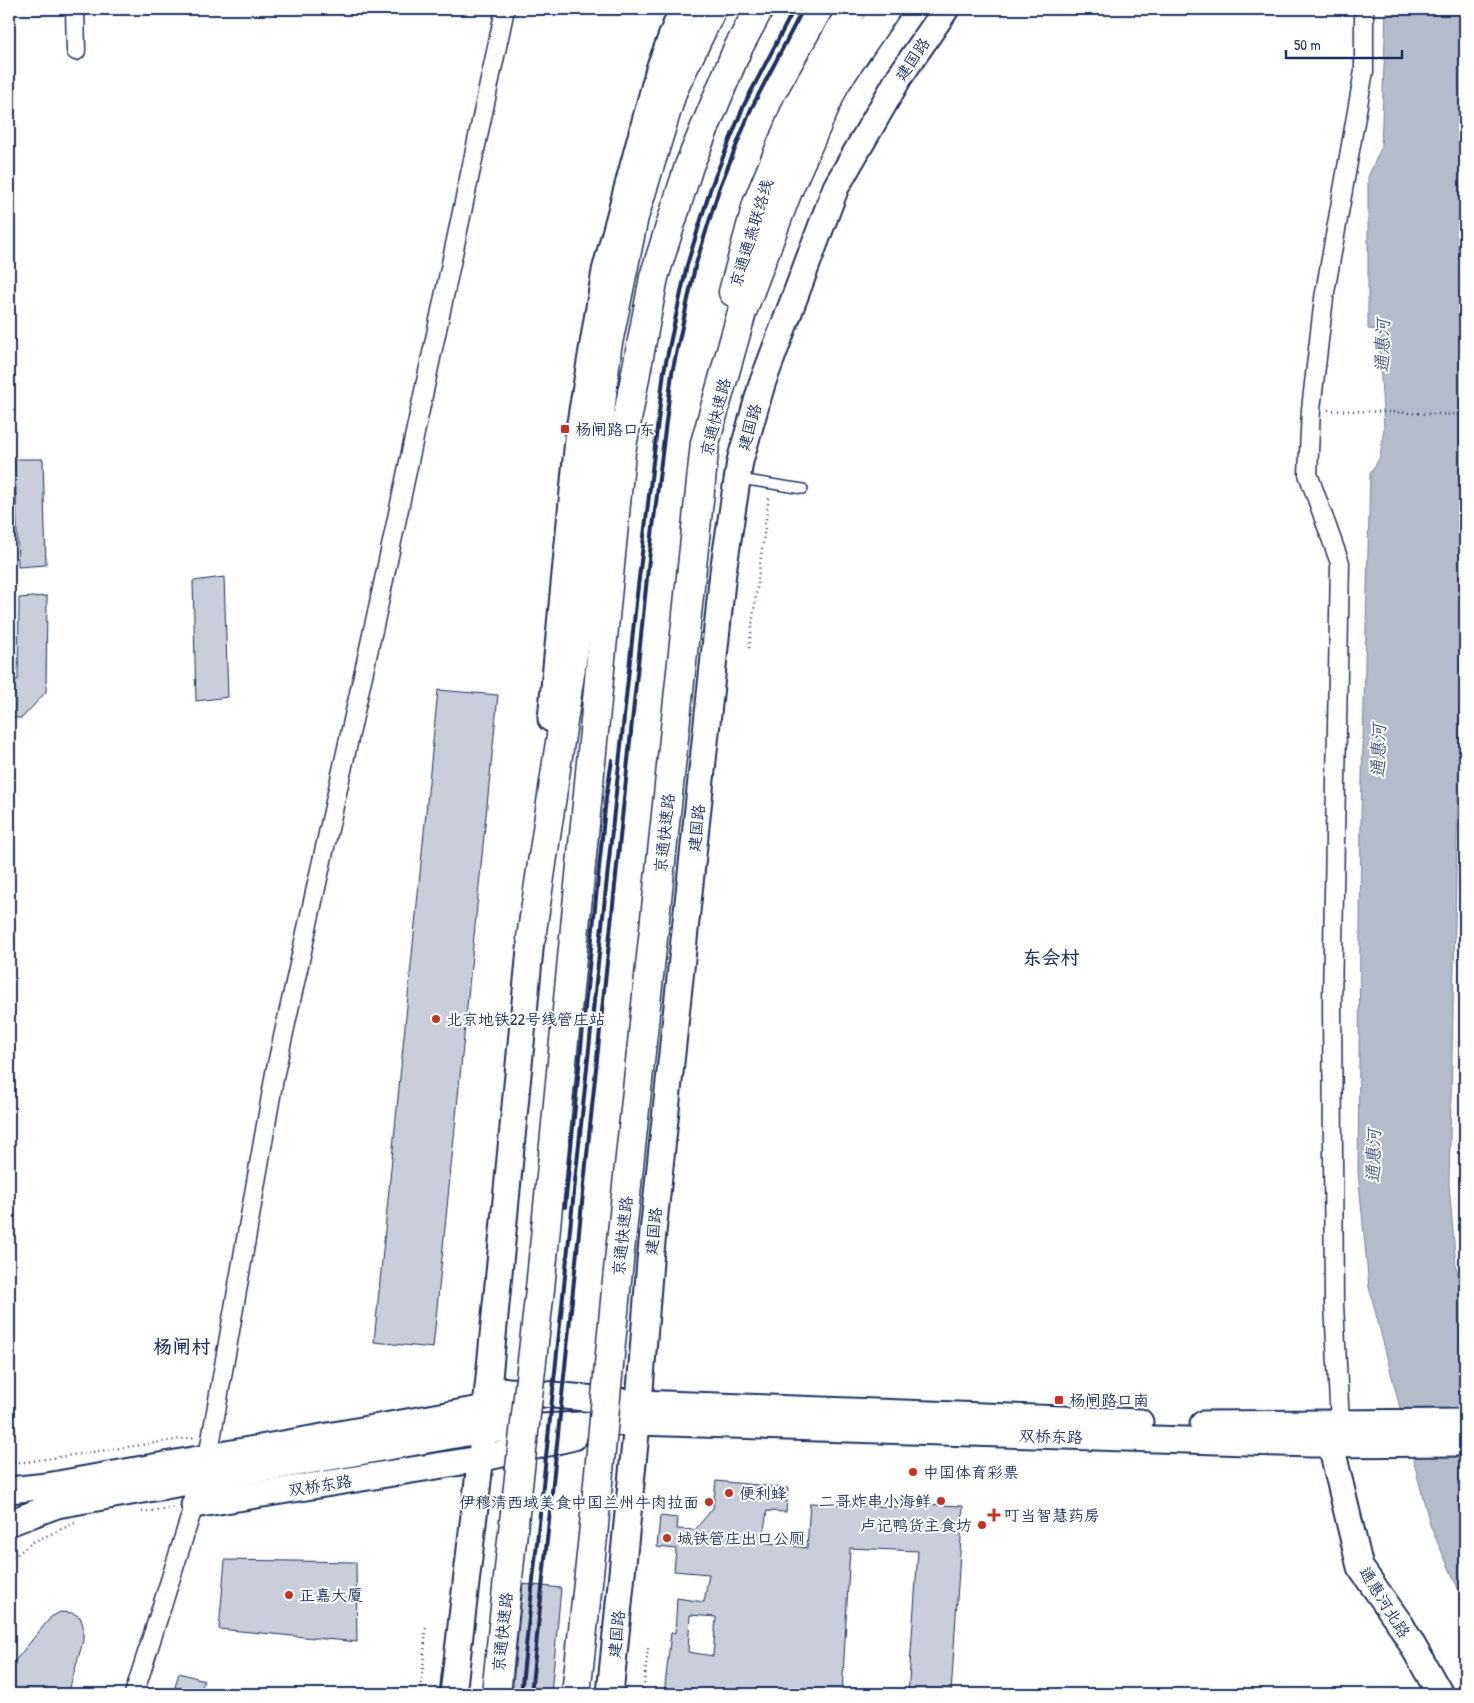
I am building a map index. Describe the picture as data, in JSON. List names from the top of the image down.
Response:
{
  "streets": {
    "highway": ["京通通燕联络线", "京通快速路"],
    "main road": ["建国路", "双桥东路", "通惠河北路"]
  },
  "crossings": [
    ["建国路", "双桥东路"],
    ["京通通燕联络线", "京通快速路"],
    ["双桥东路", "通惠河北路"]
  ],
  "districts": ["东会村", "杨闸村"],
  "water": ["通惠河"],
  "places": {
    "transit": ["杨闸路口东", "杨闸路口南"],
    "other": [
      "北京地铁22号线管庄站",
      "中国体育彩票",
      "便利蜂",
      "二哥炸串小海鲜",
      "伊穆清西域美食中国兰州牛肉拉面",
      "卢记鸭货主食坊",
      "城铁管庄出口公厕",
      "正嘉大厦"
    ],
    "health": ["叮当智慧药房"]
  },
  "scale_bar": "50 m"
}
